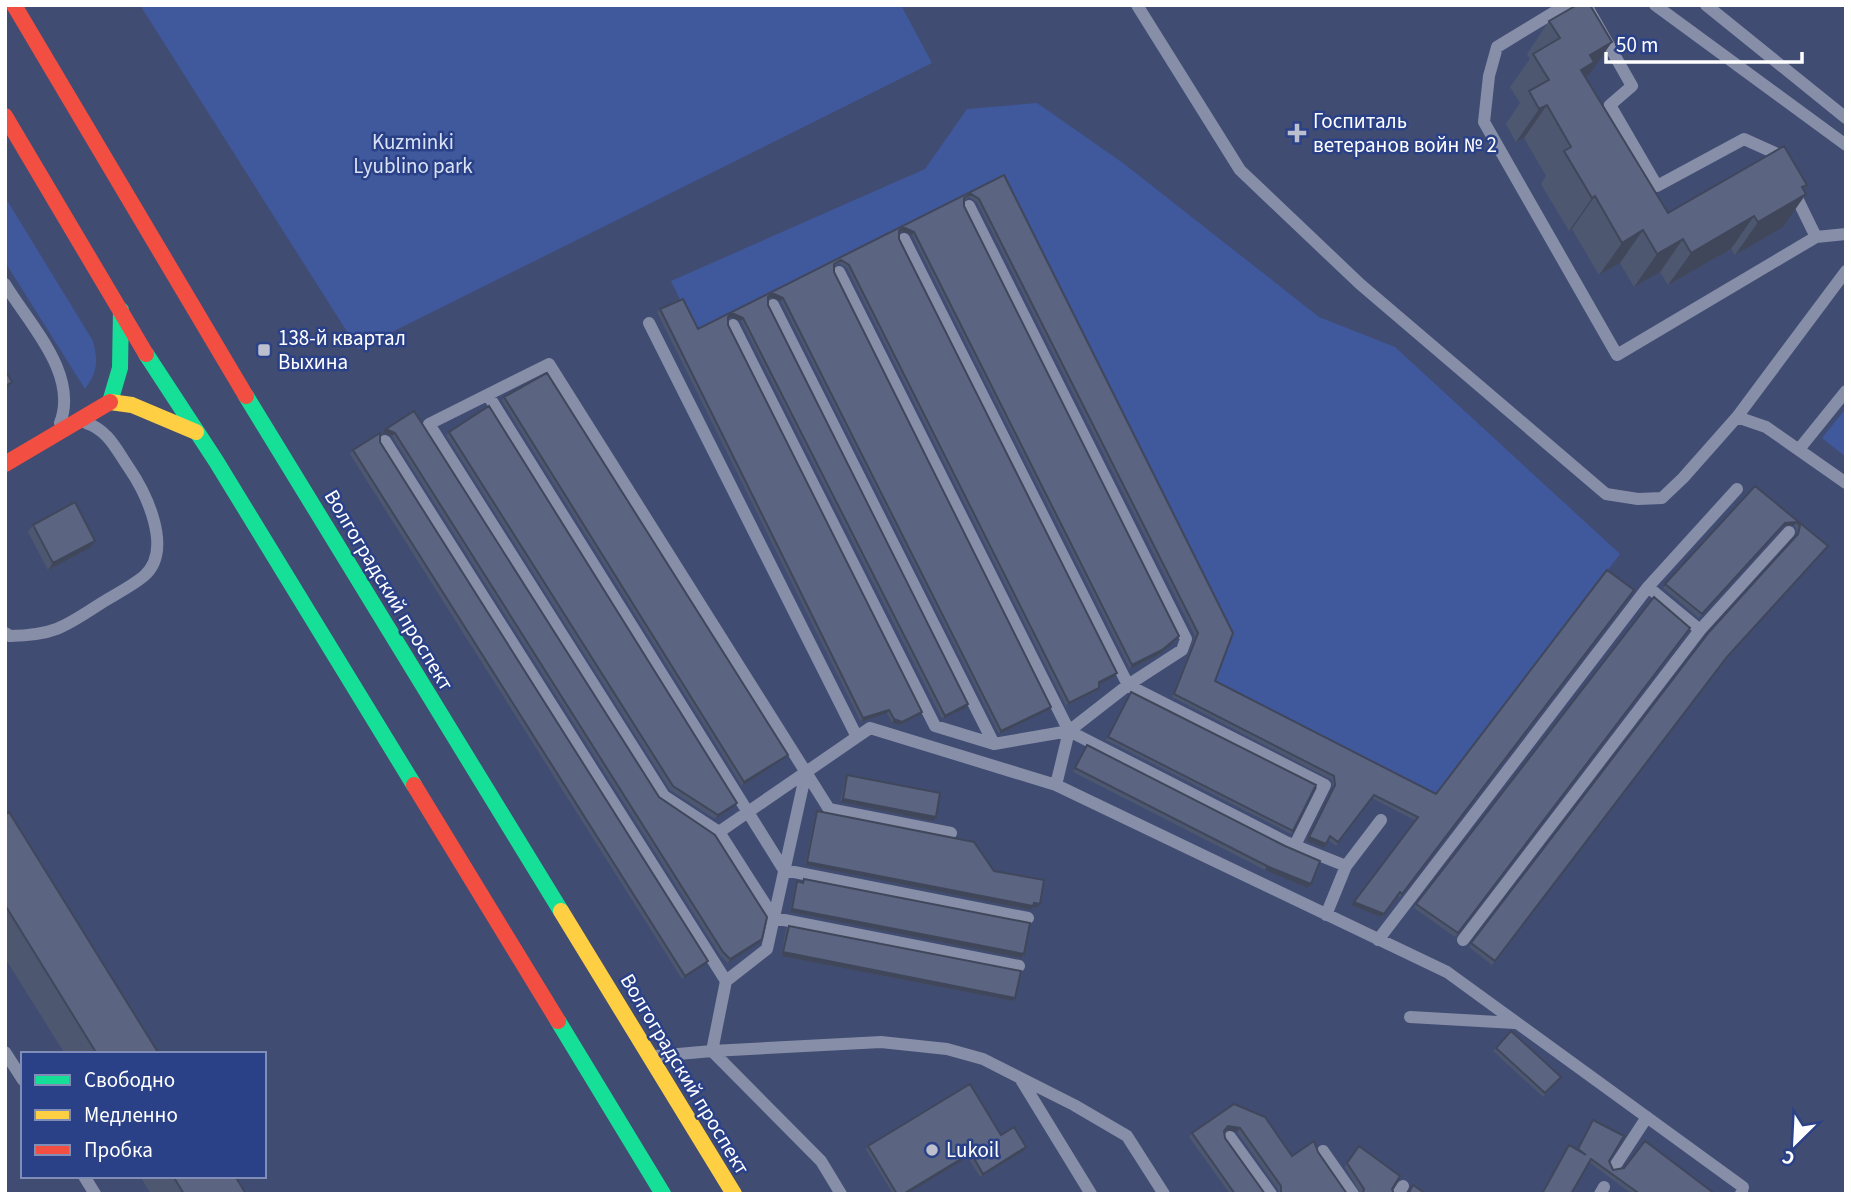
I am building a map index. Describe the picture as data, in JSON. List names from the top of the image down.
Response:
{
  "streets": {
    "main road": ["Волгоградский проспект"]
  },
  "parks": ["Kuzminki Lyublino park"],
  "places": {
    "health": ["Госпиталь ветеранов войн № 2"],
    "transit": ["138-й квартал Выхина"],
    "other": ["Lukoil"]
  },
  "legend": ["Свободно", "Медленно", "Пробка"],
  "scale_bar": "50 m",
  "north": "bottom left"
}
